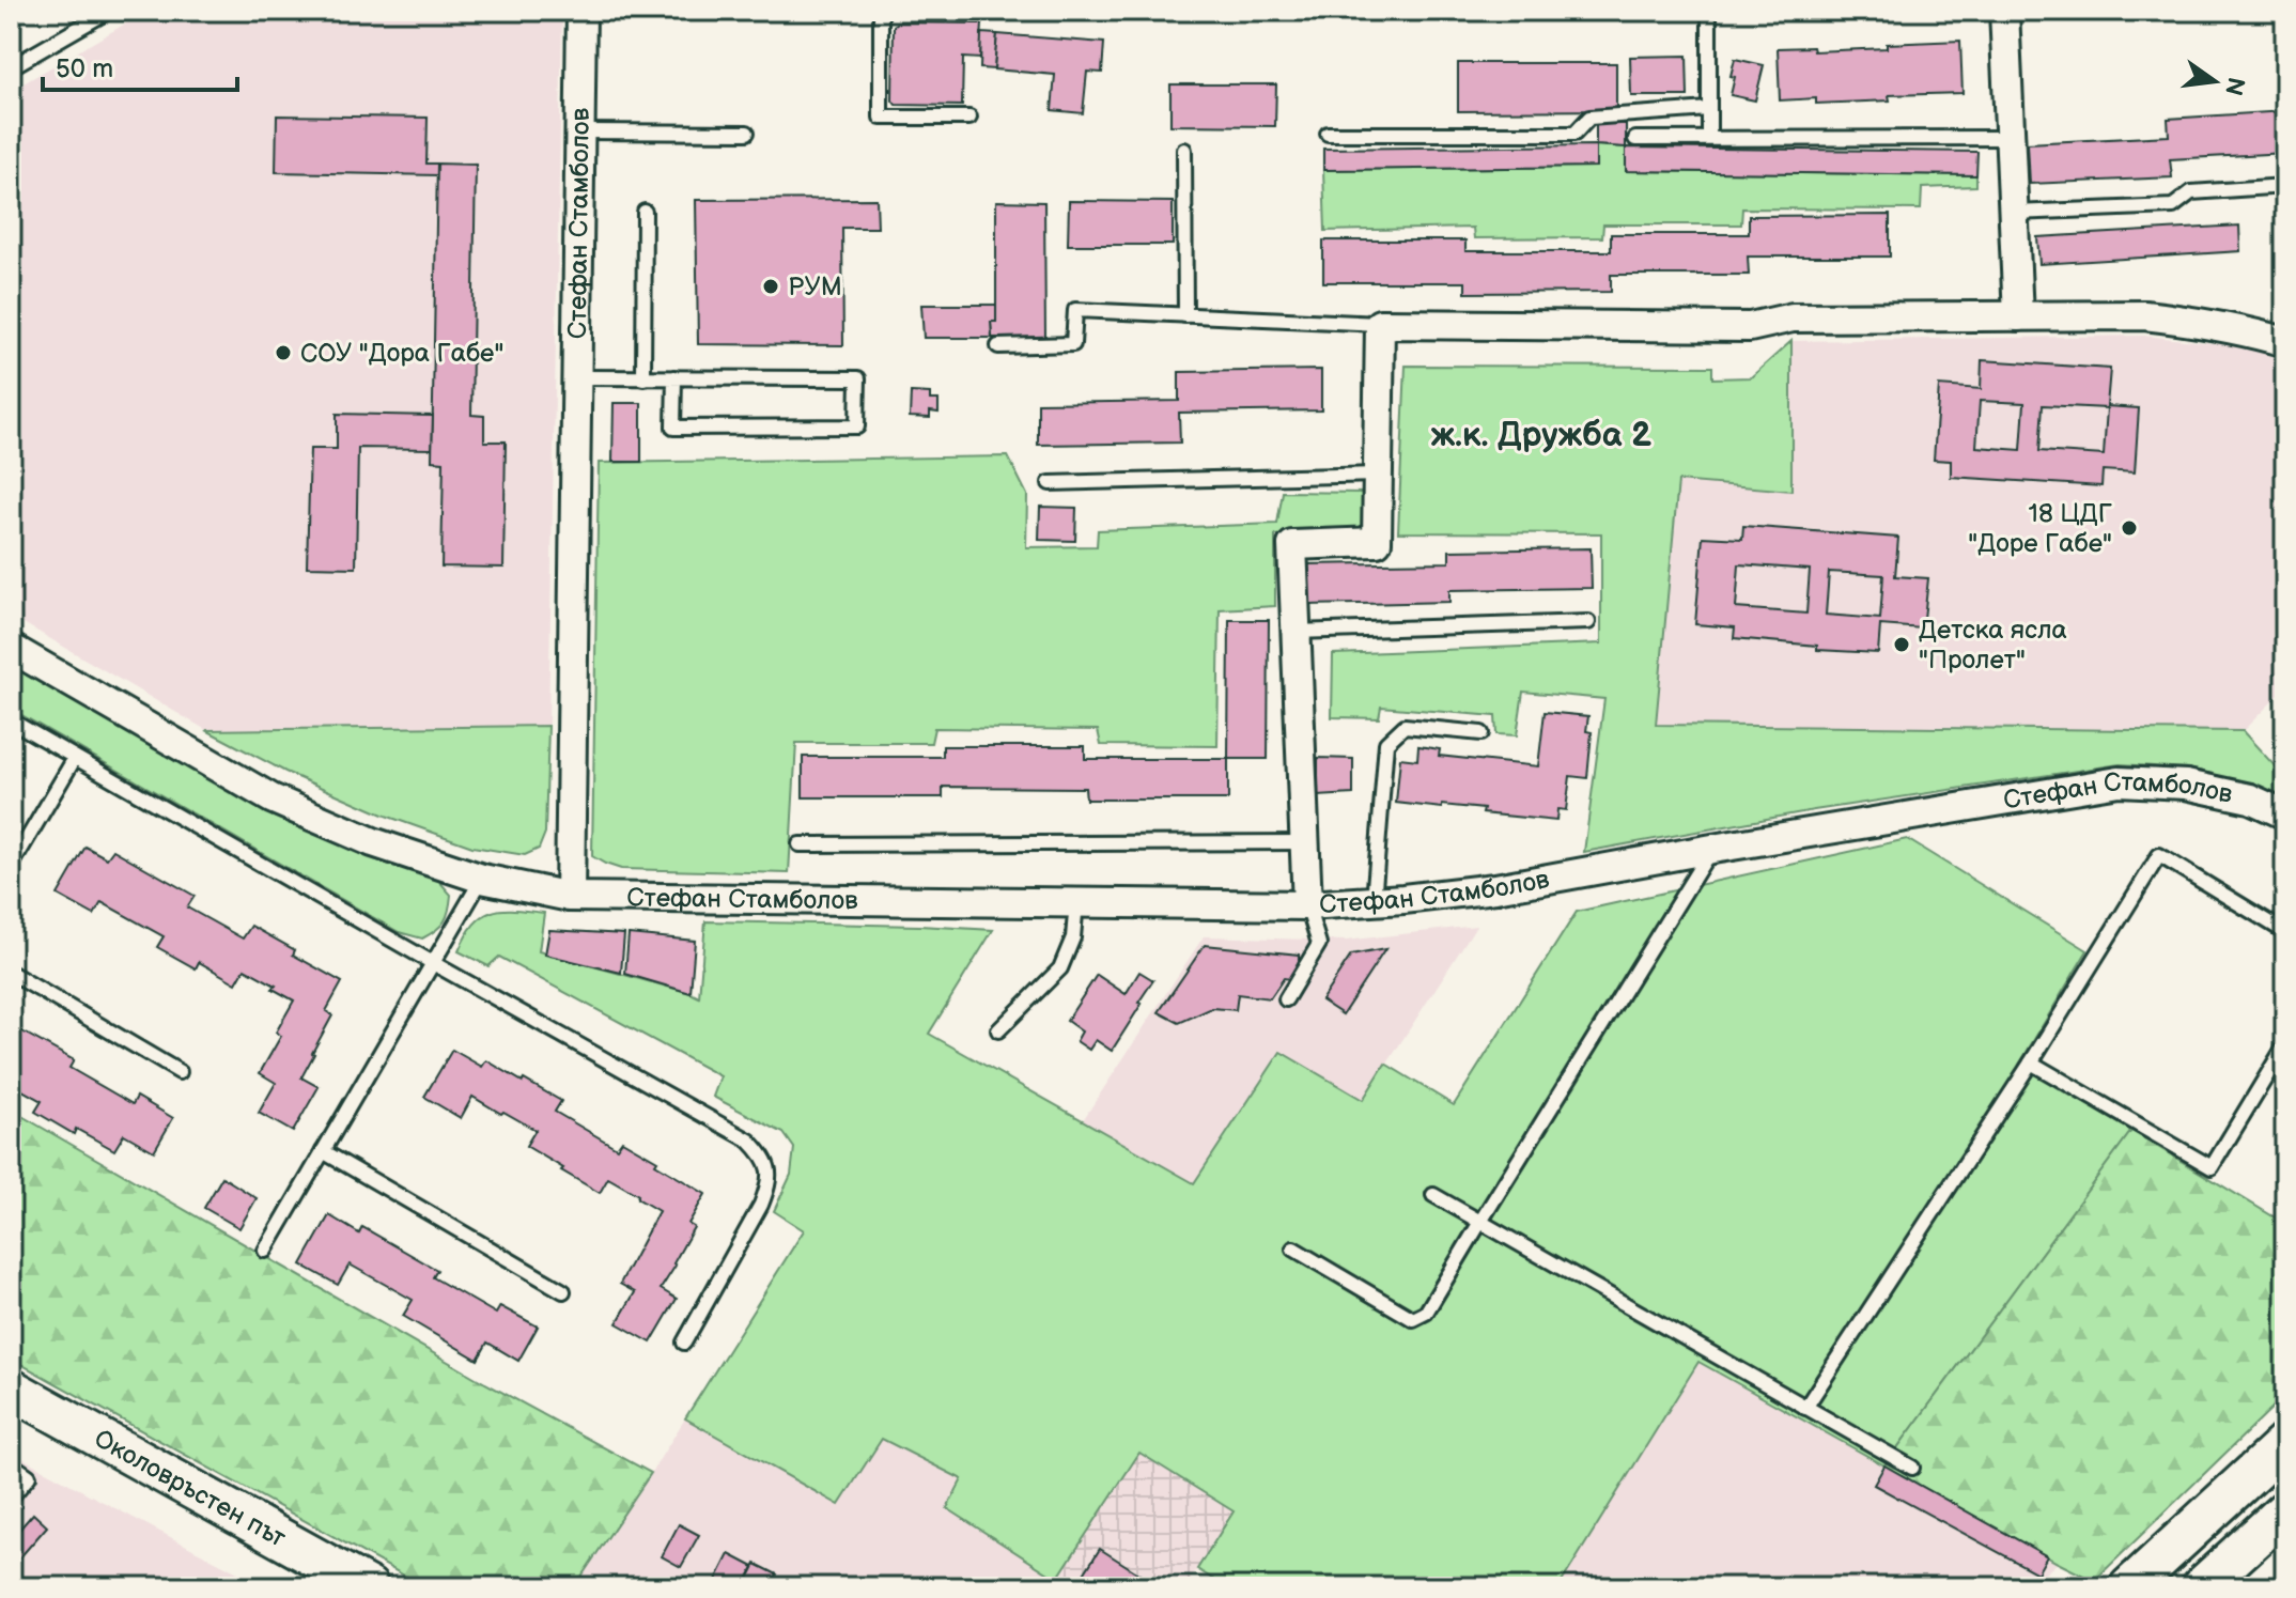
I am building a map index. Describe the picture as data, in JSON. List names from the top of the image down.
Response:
{
  "streets": {
    "main road": ["Околовръстен път"],
    "street": ["Стефан Стамболов"]
  },
  "districts": ["ж.к. Дружба 2"],
  "places": [
    "РУМ",
    "СОУ \"Дора Габе\"",
    "18 ЦДГ \"Доре Габе\"",
    "Детска ясла \"Пролет\""
  ],
  "scale_bar": "50 m",
  "north": "right"
}
